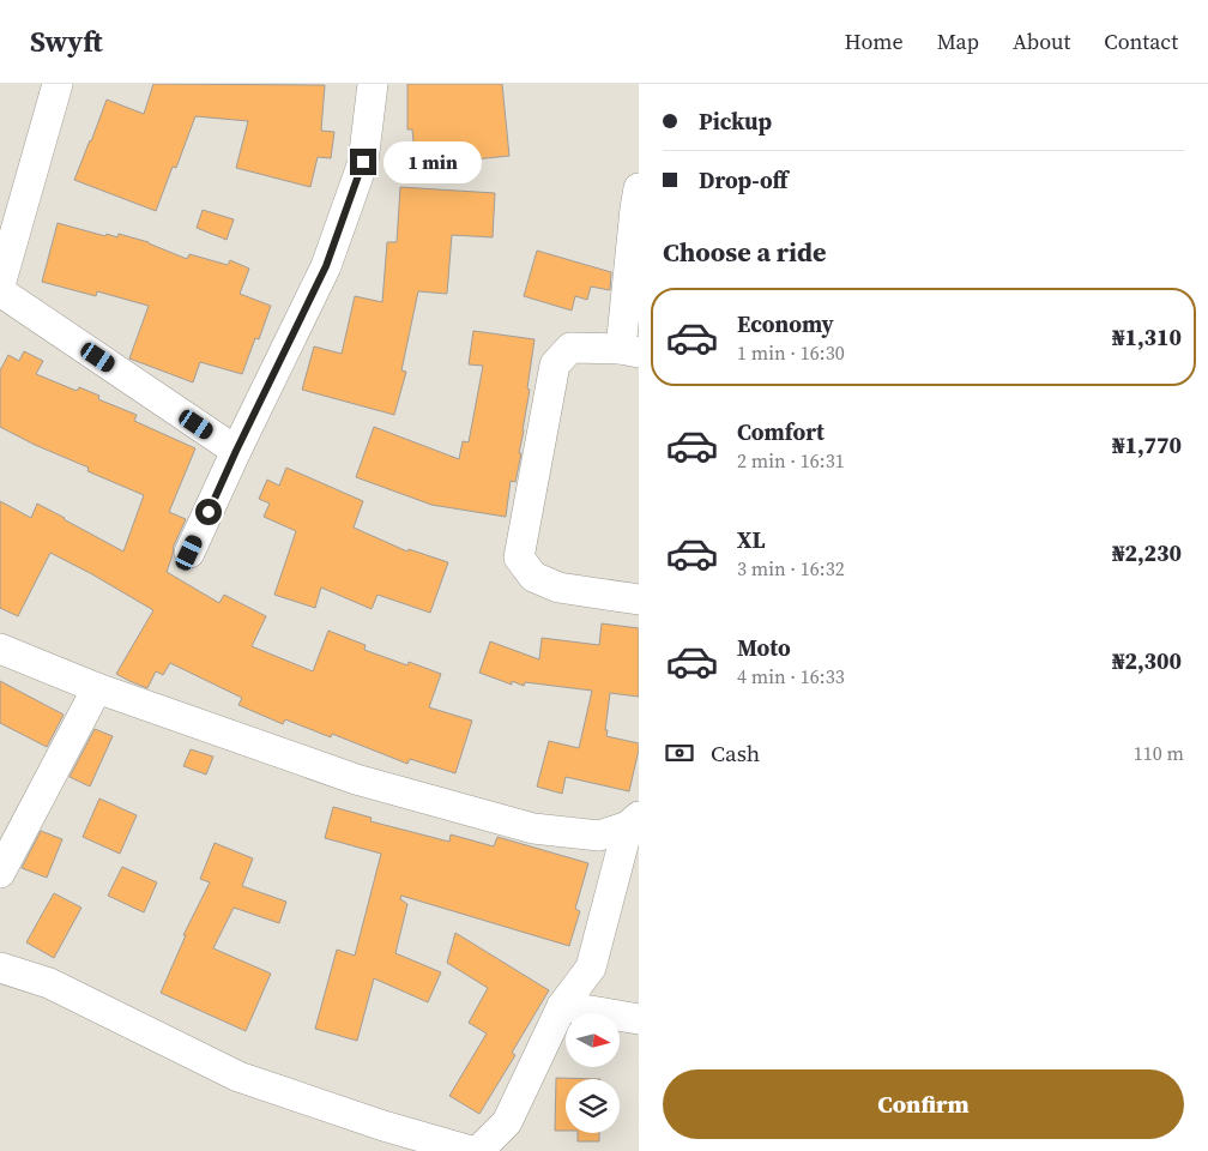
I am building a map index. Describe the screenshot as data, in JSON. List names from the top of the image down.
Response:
{
  "north": "right",
  "page": {
    "header": "Swyft",
    "nav": [
      "Home",
      "Map",
      "About",
      "Contact"
    ],
    "banner": ["Pickup", "Drop-off"],
    "bubble": "1 min",
    "heading": "Choose a ride",
    "list": [
      {
        "name": "Economy",
        "note": "1 min · 16:30",
        "value": "₦1,310"
      },
      {
        "name": "Comfort",
        "note": "2 min · 16:31",
        "value": "₦1,770"
      },
      {
        "name": "XL",
        "note": "3 min · 16:32",
        "value": "₦2,230"
      },
      {
        "name": "Moto",
        "note": "4 min · 16:33",
        "value": "₦2,300"
      }
    ],
    "pay": ["Cash", "110 m"],
    "buttons": "Confirm"
  }
}
